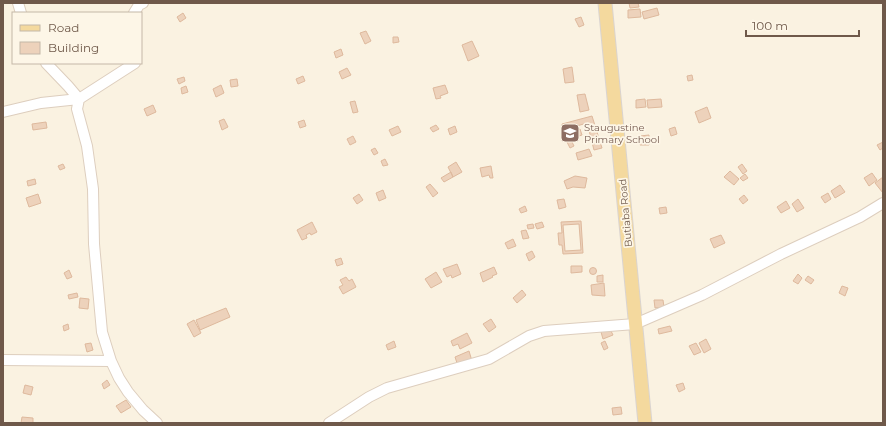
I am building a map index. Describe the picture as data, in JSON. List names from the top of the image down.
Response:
{
  "streets": {
    "main road": ["Butiaba Road"]
  },
  "places": {
    "school or university": ["Staugustine Primary School"]
  },
  "legend": ["Road", "Building"],
  "scale_bar": "100 m"
}
